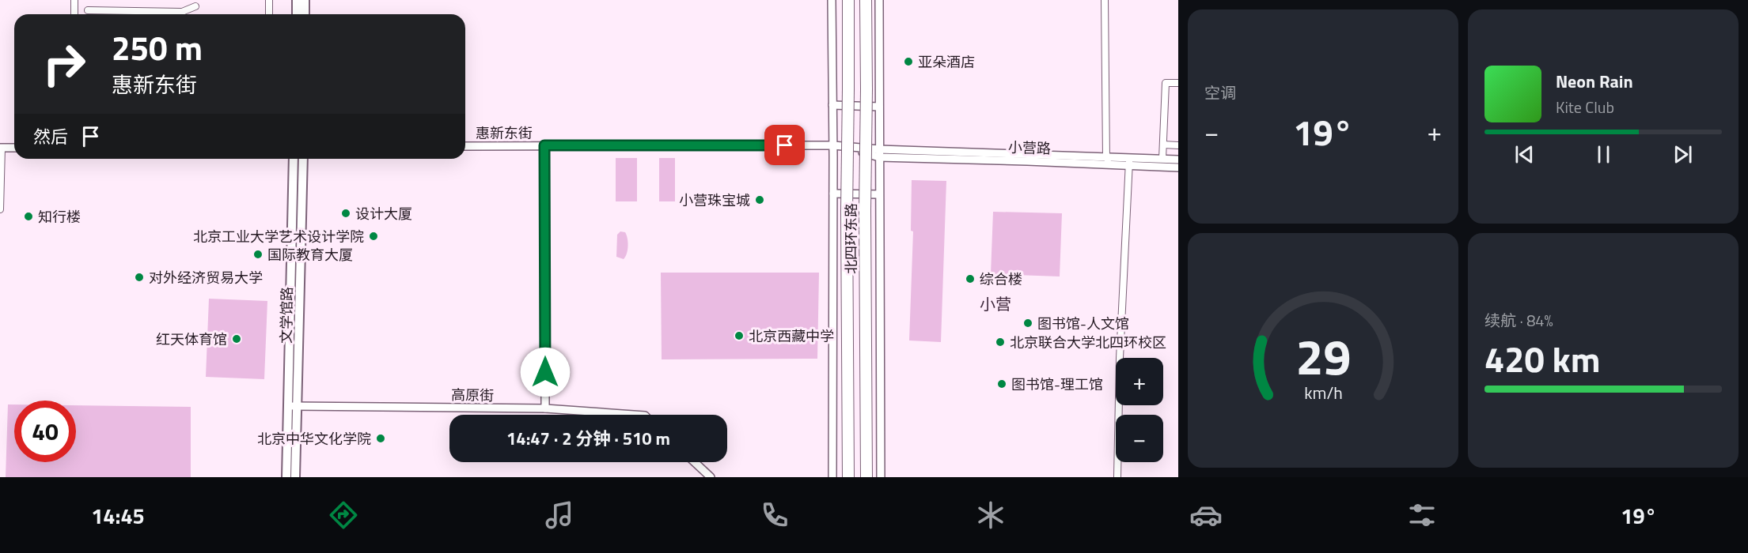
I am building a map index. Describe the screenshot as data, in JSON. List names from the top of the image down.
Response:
{
  "streets": {
    "highway": ["北四环东路"],
    "main road": ["文学馆路"],
    "street": ["惠新东街", "小营路", "高原街"]
  },
  "crossings": [
    ["惠新东街", "小营路"],
    ["惠新东街", "北四环东路"],
    ["小营路", "北四环东路"],
    ["文学馆路", "高原街"]
  ],
  "districts": ["小营"],
  "places": [
    "亚朵酒店",
    "小营珠宝城",
    "设计大厦",
    "知行楼",
    "北京工业大学艺术设计学院",
    "国际教育大厦",
    "对外经济贸易大学",
    "综合楼",
    "图书馆-人文馆",
    "北京西藏中学",
    "红天体育馆",
    "北京联合大学北四环校区",
    "图书馆-理工馆",
    "北京中华文化学院"
  ],
  "page": {
    "tile": [
      "空调",
      ["续航 · 84%", "420 km"]
    ],
    "turn": ["250 m", "惠新东街"],
    "song": ["Neon Rain", "Kite Club"],
    "heat": ["−", "19°", "+"],
    "then": "然后",
    "map_buttons": ["+", "−"],
    "limit": "40",
    "trip": "14:47 · 2 分钟 · 510 m",
    "tabs": ["14:45", "19°"],
    "gauge": ["29", "km/h"]
  }
}
